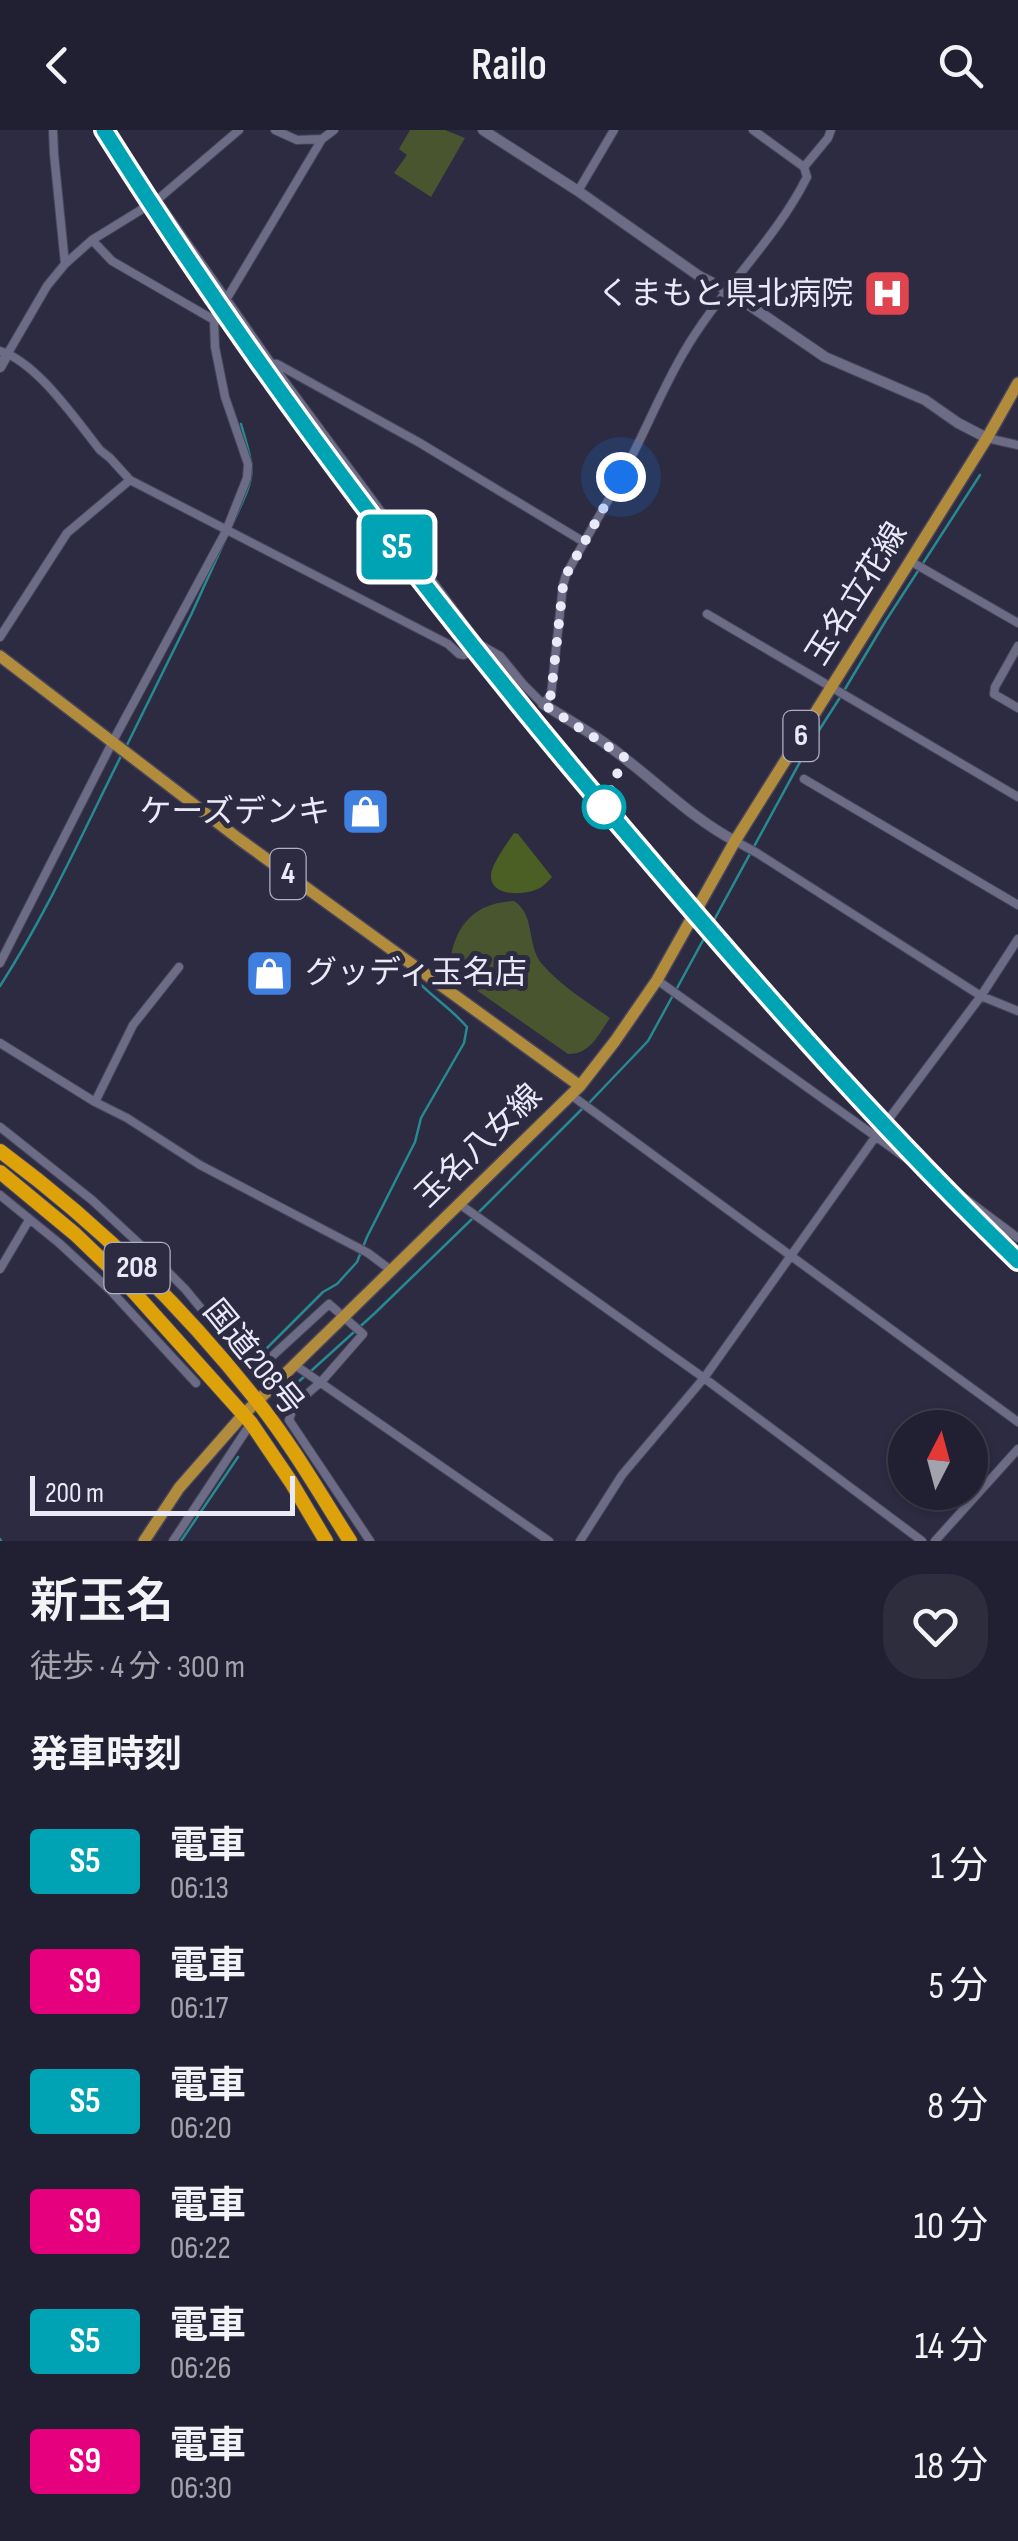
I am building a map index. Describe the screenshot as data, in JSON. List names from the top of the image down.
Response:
{
  "streets": {
    "highway": ["208", "国道208号"],
    "main road": [
      "玉名立花線",
      "6",
      "4",
      "玉名八女線"
    ]
  },
  "crossings": [
    ["玉名立花線", "玉名八女線"],
    ["玉名八女線", "国道208号"]
  ],
  "places": {
    "hospital": ["くまもと県北病院"],
    "shop": ["ケーズデンキ", "グッディ玉名店"]
  },
  "scale_bar": "200 m",
  "north": "top",
  "page": {
    "header": "Railo",
    "on_map": "S5",
    "scale": "200 m",
    "heading": [
      ["新玉名", "徒歩 · 4 分 · 300 m"],
      "発車時刻"
    ],
    "list": [
      {
        "mark": "S5",
        "name": "電車",
        "note": "06:13",
        "value": "1 分"
      },
      {
        "mark": "S9",
        "name": "電車",
        "note": "06:17",
        "value": "5 分"
      },
      {
        "mark": "S5",
        "name": "電車",
        "note": "06:20",
        "value": "8 分"
      },
      {
        "mark": "S9",
        "name": "電車",
        "note": "06:22",
        "value": "10 分"
      },
      {
        "mark": "S5",
        "name": "電車",
        "note": "06:26",
        "value": "14 分"
      },
      {
        "mark": "S9",
        "name": "電車",
        "note": "06:30",
        "value": "18 分"
      }
    ]
  }
}
